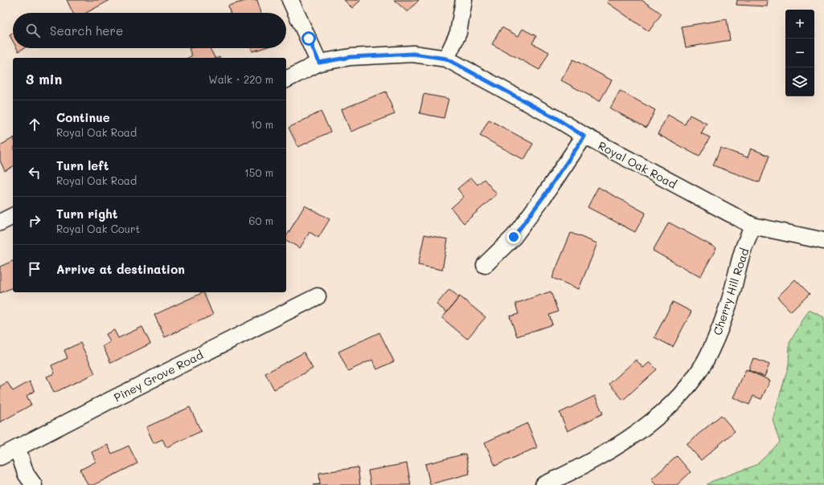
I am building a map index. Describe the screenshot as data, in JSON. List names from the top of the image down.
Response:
{
  "streets": {
    "street": ["Royal Oak Road", "Cherry Hill Road", "Piney Grove Road"]
  },
  "crossings": [
    ["Royal Oak Road", "Cherry Hill Road"]
  ],
  "page": {
    "map_buttons": ["+", "−"],
    "search": "Search here",
    "heading": ["3 min", "Walk · 220 m"],
    "list": [
      ["Continue", "Royal Oak Road", "10 m"],
      ["Turn left", "Royal Oak Road", "150 m"],
      ["Turn right", "Royal Oak Court", "60 m"],
      "Arrive at destination"
    ]
  }
}
